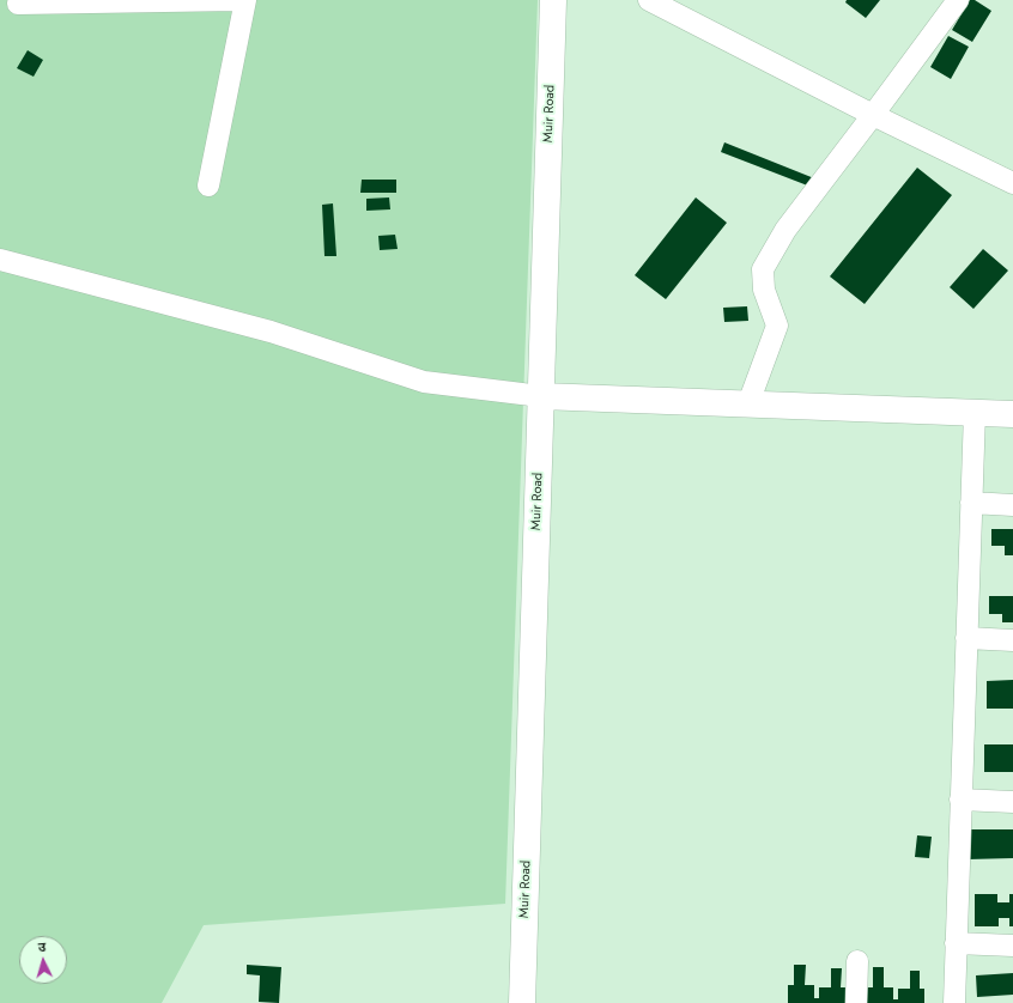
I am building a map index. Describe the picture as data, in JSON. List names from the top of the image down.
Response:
{
  "streets": {
    "main road": ["Muir Road"]
  },
  "north": "top"
}
